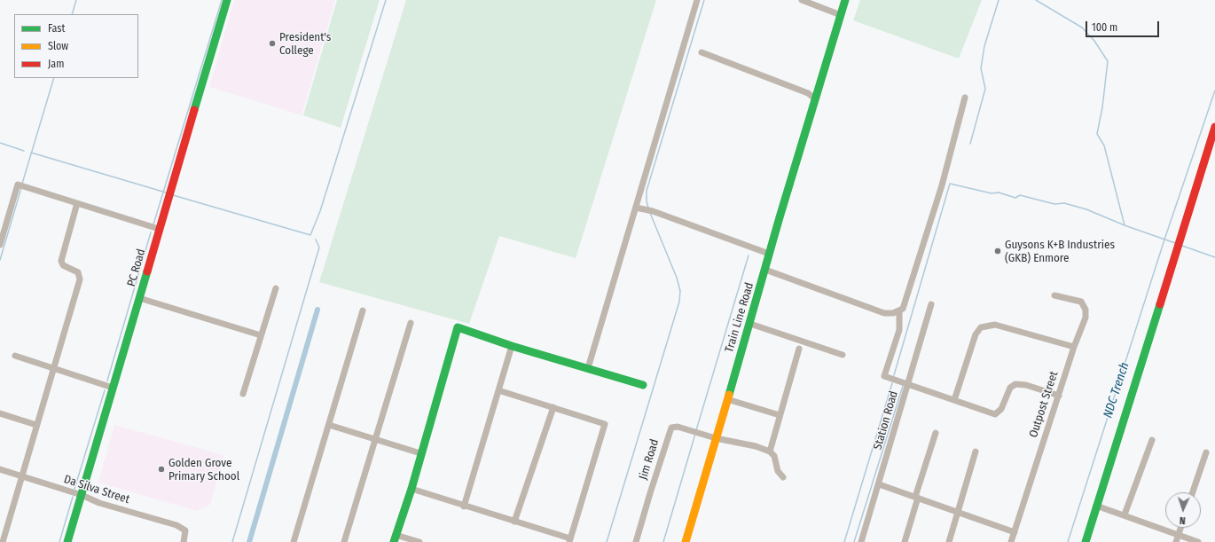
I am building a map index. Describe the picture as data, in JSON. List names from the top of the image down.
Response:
{
  "streets": {
    "street": [
      "PC Road",
      "Train Line Road",
      "Outpost Street",
      "Station Road",
      "Jim Road",
      "Da Silva Street"
    ]
  },
  "crossings": [
    ["PC Road", "Da Silva Street"],
    ["Train Line Road", "Jim Road"]
  ],
  "water": ["NDC Trench"],
  "places": ["President's College", "Guysons K+B Industries (GKB) Enmore", "Golden Grove Primary School"],
  "legend": ["Fast", "Slow", "Jam"],
  "scale_bar": "100 m",
  "north": "bottom"
}
